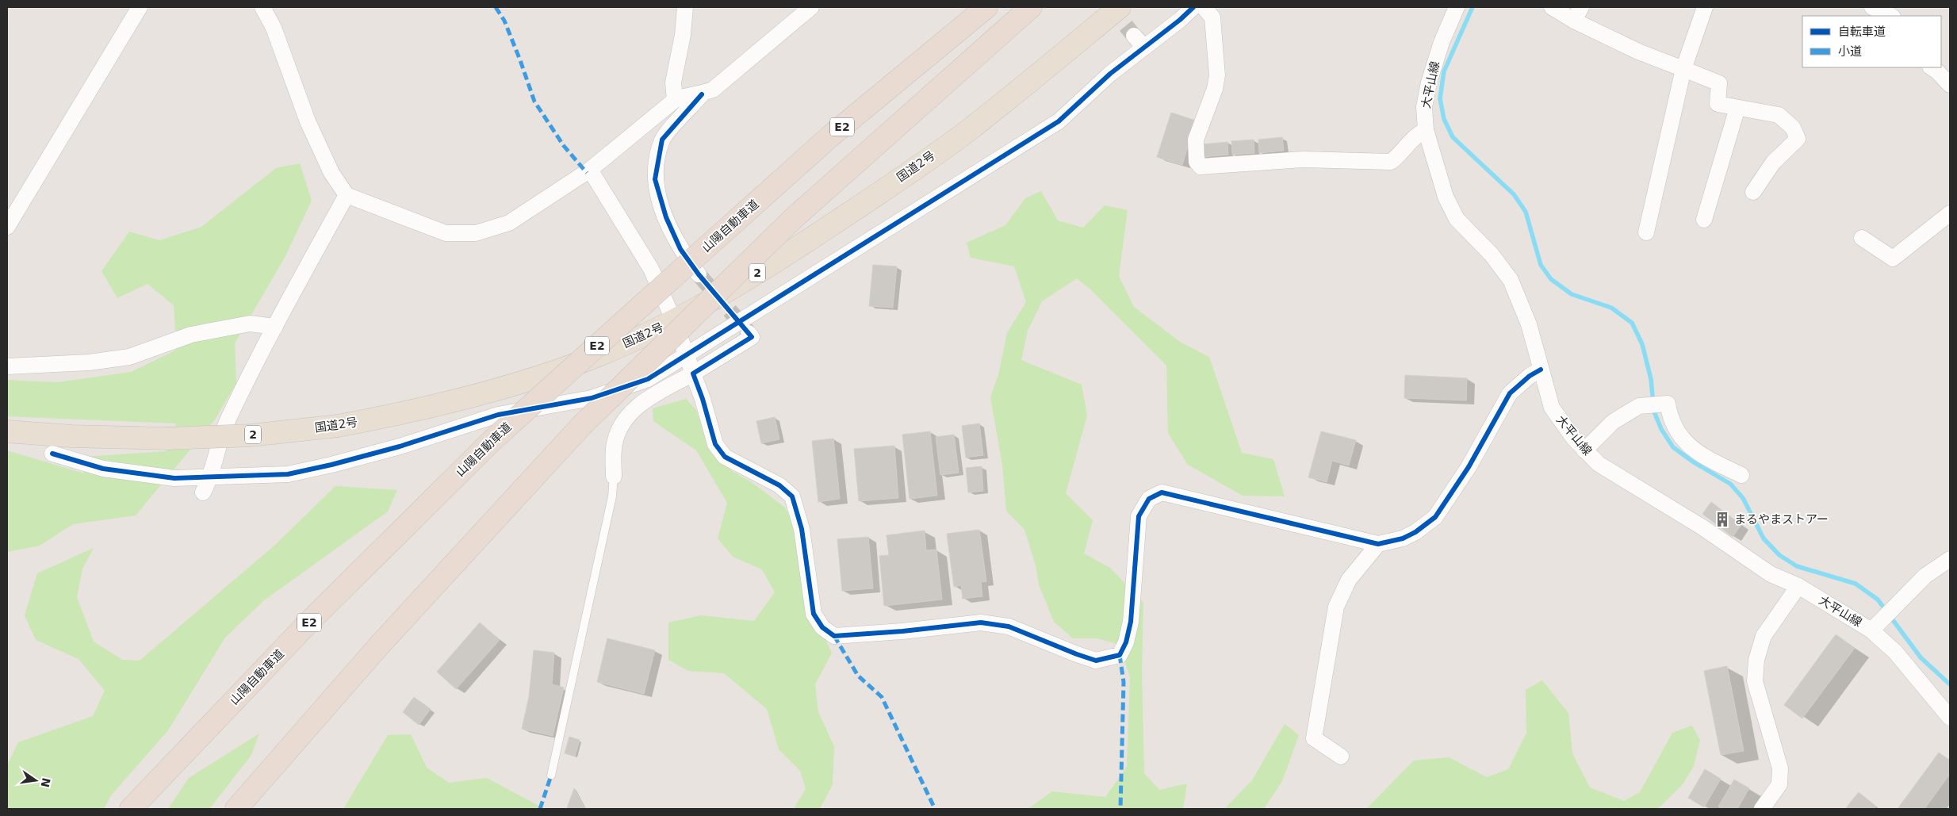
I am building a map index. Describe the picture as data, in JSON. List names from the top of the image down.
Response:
{
  "streets": {
    "highway": [
      "E2",
      "国道2号",
      "山陽自動車道",
      "2"
    ],
    "street": ["大平山線"]
  },
  "places": {
    "building": ["まるやまストアー"]
  },
  "legend": ["自転車道", "小道"],
  "north": "right"
}
